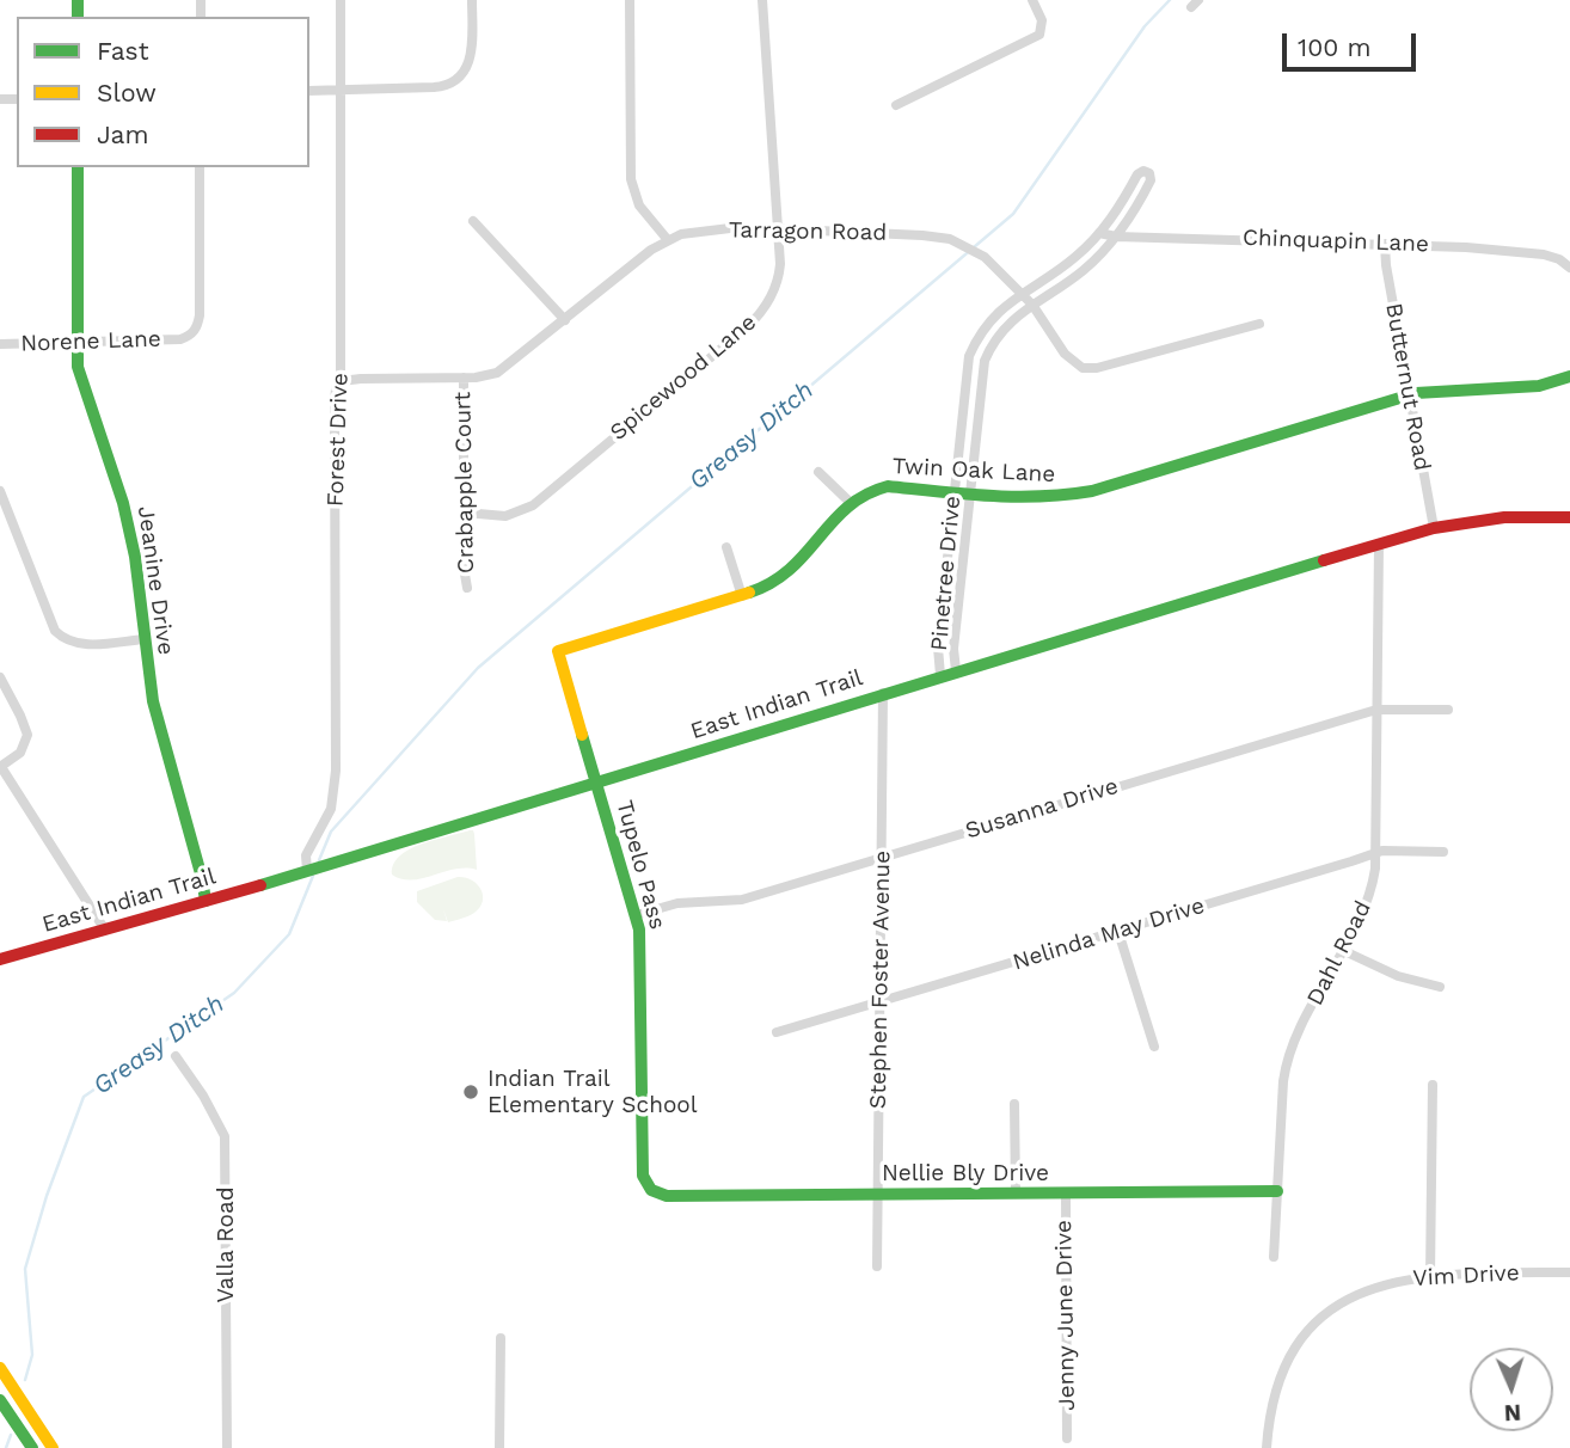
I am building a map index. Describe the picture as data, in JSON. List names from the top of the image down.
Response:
{
  "streets": {
    "street": [
      "Tarragon Road",
      "Chinquapin Lane",
      "Norene Lane",
      "Spicewood Lane",
      "Butternut Road",
      "Forest Drive",
      "Twin Oak Lane",
      "Crabapple Court",
      "Pinetree Drive",
      "Jeanine Drive",
      "East Indian Trail",
      "Susanna Drive",
      "Tupelo Pass",
      "Nelinda May Drive",
      "Dahl Road",
      "Stephen Foster Avenue",
      "Nellie Bly Drive",
      "Valla Road",
      "Vim Drive",
      "Jenny June Drive"
    ]
  },
  "crossings": [
    ["Tarragon Road", "Spicewood Lane"],
    ["Tarragon Road", "Forest Drive"],
    ["Tarragon Road", "Crabapple Court"],
    ["Tarragon Road", "Pinetree Drive"],
    ["Chinquapin Lane", "Butternut Road"],
    ["Chinquapin Lane", "Pinetree Drive"],
    ["Norene Lane", "Jeanine Drive"],
    ["Spicewood Lane", "Crabapple Court"],
    ["Butternut Road", "Twin Oak Lane"],
    ["Butternut Road", "East Indian Trail"],
    ["Forest Drive", "East Indian Trail"],
    ["Twin Oak Lane", "Pinetree Drive"],
    ["Twin Oak Lane", "Tupelo Pass"],
    ["Pinetree Drive", "East Indian Trail"],
    ["Jeanine Drive", "East Indian Trail"],
    ["East Indian Trail", "Tupelo Pass"],
    ["East Indian Trail", "Dahl Road"],
    ["East Indian Trail", "Stephen Foster Avenue"],
    ["Susanna Drive", "Tupelo Pass"],
    ["Susanna Drive", "Dahl Road"],
    ["Susanna Drive", "Stephen Foster Avenue"],
    ["Tupelo Pass", "Nellie Bly Drive"],
    ["Nelinda May Drive", "Dahl Road"],
    ["Nelinda May Drive", "Stephen Foster Avenue"],
    ["Dahl Road", "Nellie Bly Drive"],
    ["Stephen Foster Avenue", "Nellie Bly Drive"],
    ["Nellie Bly Drive", "Jenny June Drive"]
  ],
  "water": ["Greasy Ditch"],
  "places": ["Indian Trail Elementary School"],
  "legend": ["Fast", "Slow", "Jam"],
  "scale_bar": "100 m",
  "north": "bottom"
}
